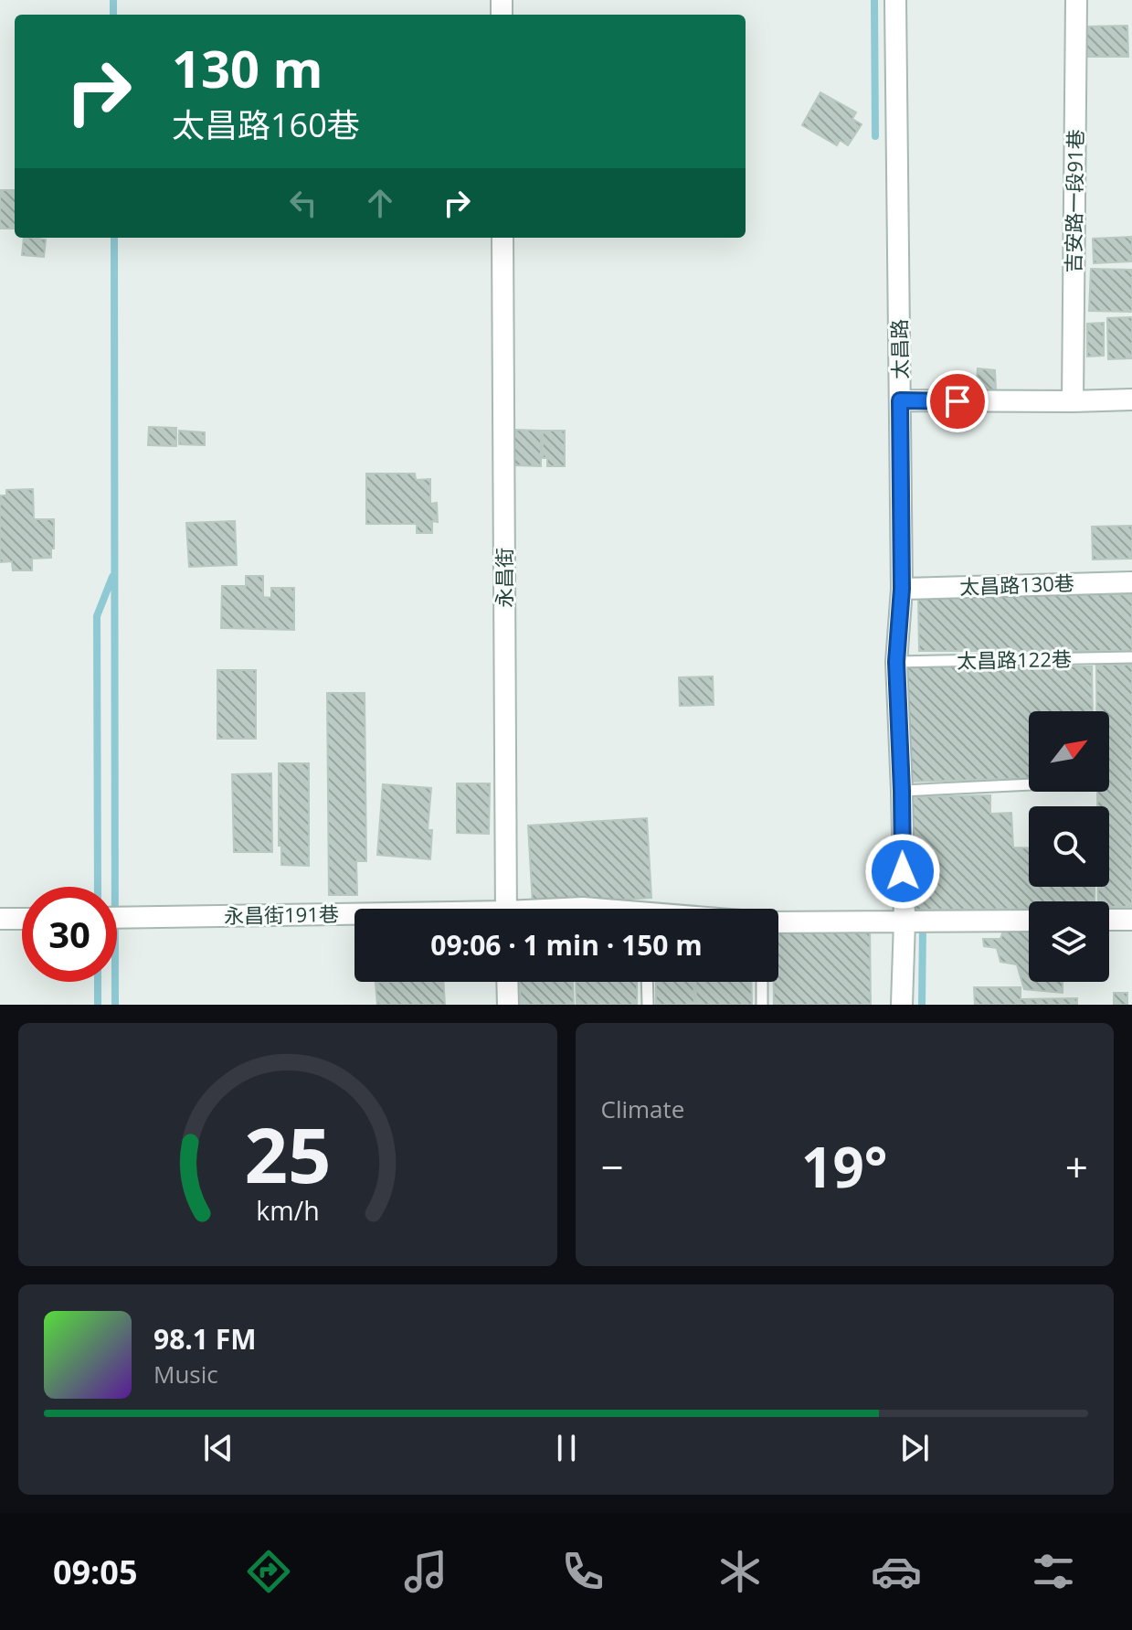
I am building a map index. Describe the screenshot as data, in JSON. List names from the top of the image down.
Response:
{
  "streets": {
    "street": [
      "吉安路一段91巷",
      "太昌路",
      "永昌街",
      "太昌路130巷",
      "永昌街191巷"
    ],
    "lane": ["太昌路122巷"]
  },
  "crossings": [
    ["太昌路", "太昌路130巷"],
    ["太昌路", "太昌路122巷"]
  ],
  "north": "top right",
  "page": {
    "turn": ["130 m", "太昌路160巷"],
    "limit": "30",
    "trip": "09:06 · 1 min · 150 m",
    "tile": "Climate",
    "heat": ["−", "19°", "+"],
    "song": ["98.1 FM", "Music"],
    "tabs": "09:05",
    "gauge": ["25", "km/h"]
  }
}
